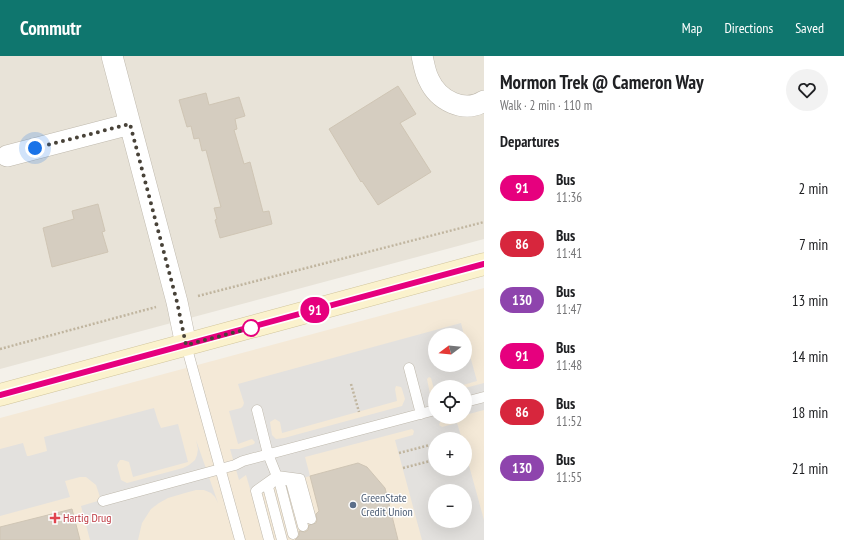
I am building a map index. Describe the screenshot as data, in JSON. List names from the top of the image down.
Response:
{
  "places": {
    "other": ["GreenState Credit Union"],
    "health": ["Hartig Drug"]
  },
  "lines": ["bus line 91"],
  "north": "left",
  "page": {
    "header": "Commutr",
    "nav": ["Map", "Directions", "Saved"],
    "on_map": "91",
    "heading": [
      ["Mormon Trek @ Cameron Way", "Walk · 2 min · 110 m"],
      "Departures"
    ],
    "list": [
      {
        "mark": "91",
        "name": "Bus",
        "note": "11:36",
        "value": "2 min"
      },
      {
        "mark": "86",
        "name": "Bus",
        "note": "11:41",
        "value": "7 min"
      },
      {
        "mark": "130",
        "name": "Bus",
        "note": "11:47",
        "value": "13 min"
      },
      {
        "mark": "91",
        "name": "Bus",
        "note": "11:48",
        "value": "14 min"
      },
      {
        "mark": "86",
        "name": "Bus",
        "note": "11:52",
        "value": "18 min"
      },
      {
        "mark": "130",
        "name": "Bus",
        "note": "11:55",
        "value": "21 min"
      }
    ],
    "map_buttons": ["+", "−"]
  }
}
